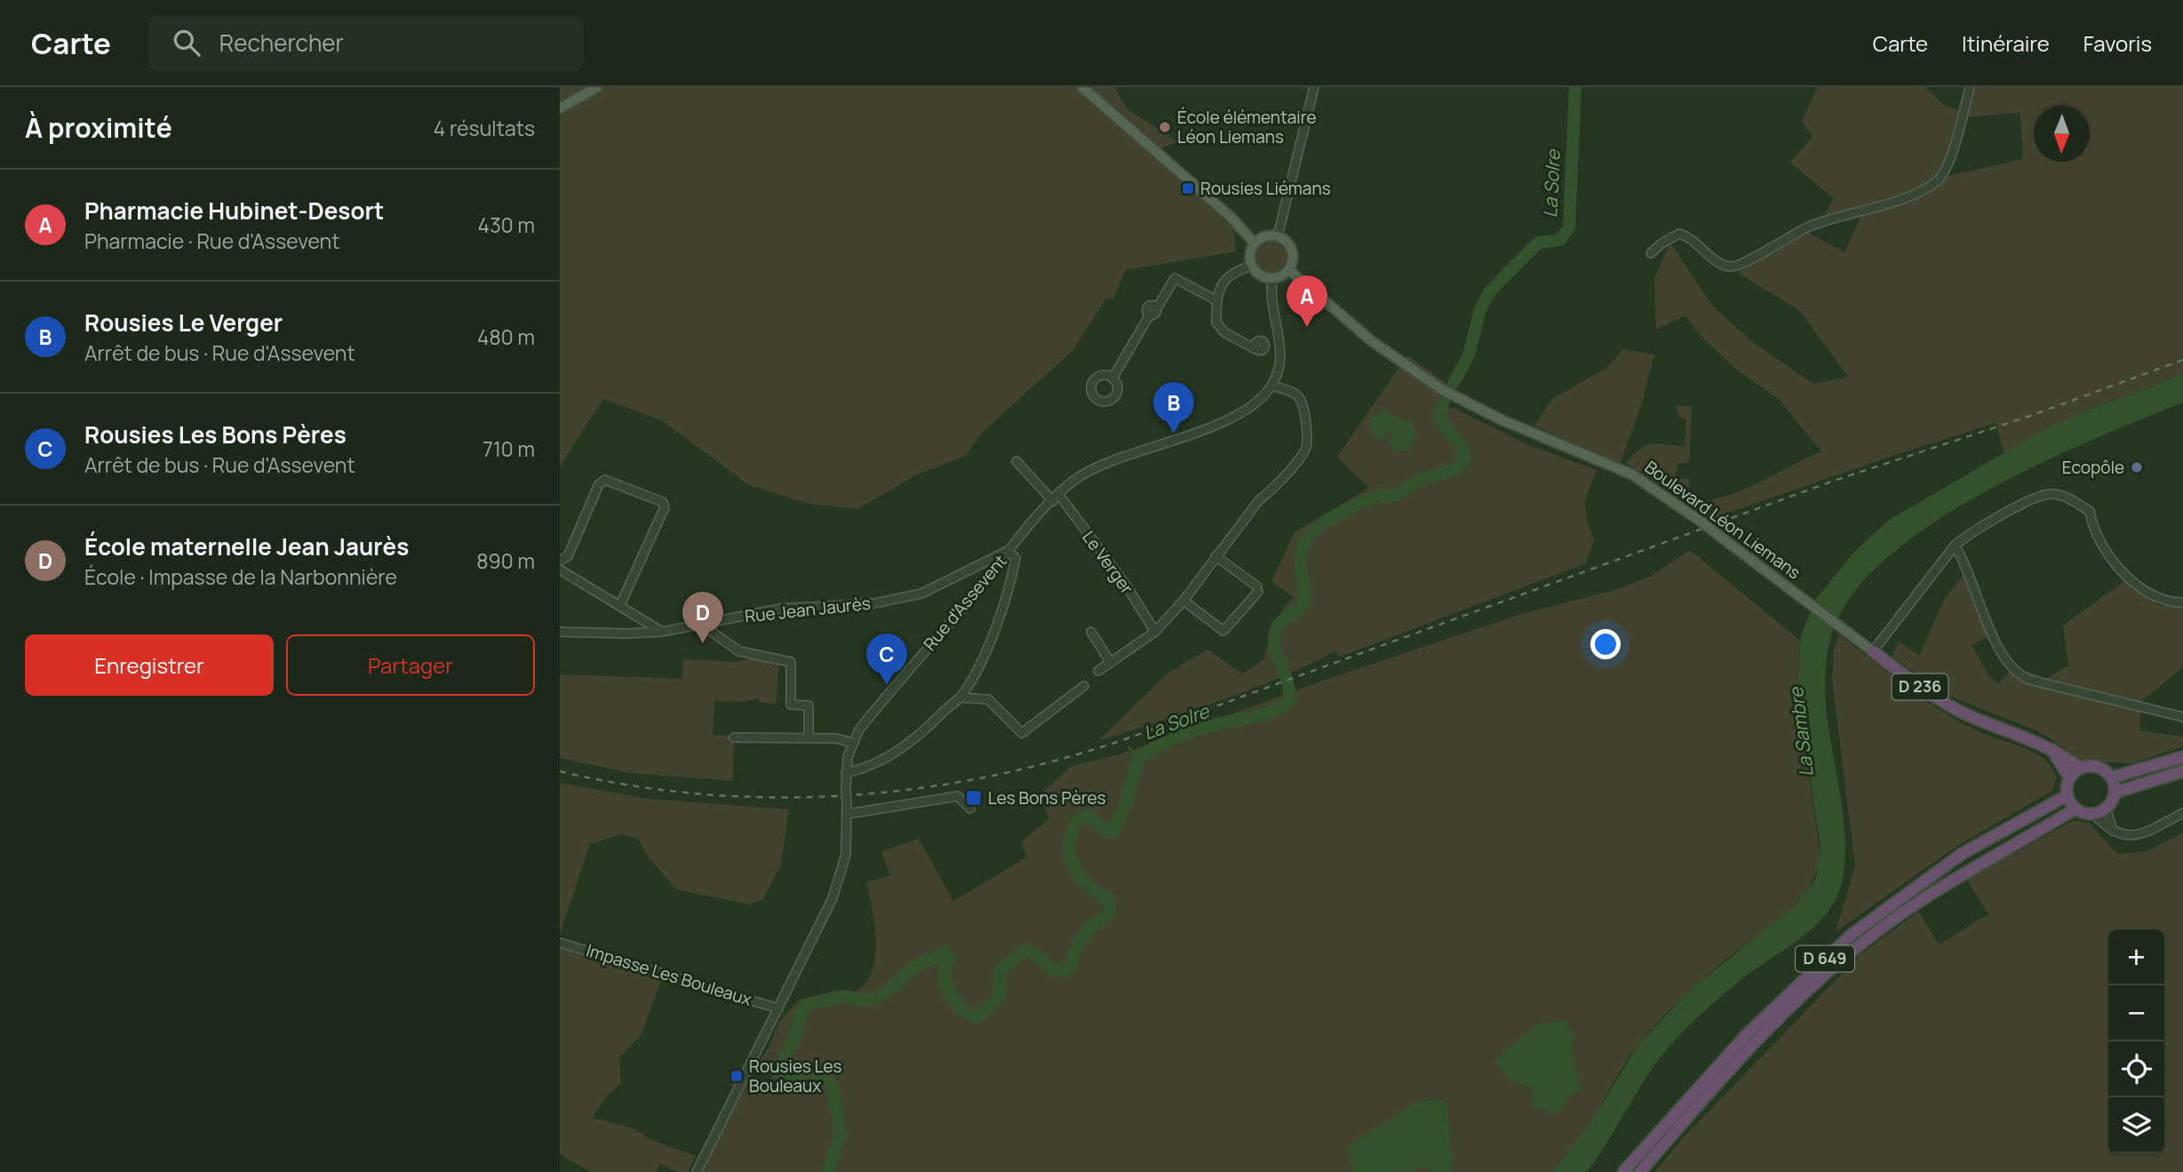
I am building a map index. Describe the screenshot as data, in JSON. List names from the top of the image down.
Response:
{
  "streets": {
    "highway": ["Boulevard Léon Liemans", "D 236", "D 649"],
    "street": [
      "Le Verger",
      "Rue d'Assevent",
      "Rue Jean Jaurès",
      "Impasse Les Bouleaux"
    ]
  },
  "crossings": [
    ["Boulevard Léon Liemans", "D 236"],
    ["Le Verger", "Rue d'Assevent"],
    ["Rue d'Assevent", "Rue Jean Jaurès"],
    ["Rue d'Assevent", "Impasse Les Bouleaux"],
    ["D 236", "D 649"]
  ],
  "water": ["La Solre", "La Sambre"],
  "places": {
    "other": ["École élémentaire Léon Liemans", "Ecopôle"],
    "transit": ["Rousies Liémans", "Les Bons Pères", "Rousies Les Bouleaux"]
  },
  "north": "bottom",
  "page": {
    "header": "Carte",
    "search": "Rechercher",
    "nav": ["Carte", "Itinéraire", "Favoris"],
    "heading": ["À proximité", "4 résultats"],
    "list": [
      {
        "mark": "A",
        "name": "Pharmacie Hubinet-Desort",
        "note": "Pharmacie · Rue d'Assevent",
        "value": "430 m"
      },
      {
        "mark": "B",
        "name": "Rousies Le Verger",
        "note": "Arrêt de bus · Rue d'Assevent",
        "value": "480 m"
      },
      {
        "mark": "C",
        "name": "Rousies Les Bons Pères",
        "note": "Arrêt de bus · Rue d'Assevent",
        "value": "710 m"
      },
      {
        "mark": "D",
        "name": "École maternelle Jean Jaurès",
        "note": "École · Impasse de la Narbonnière",
        "value": "890 m"
      }
    ],
    "pins": [
      "A",
      "B",
      "D",
      "C"
    ],
    "buttons": ["Enregistrer", "Partager"],
    "map_buttons": ["+", "−"]
  }
}
